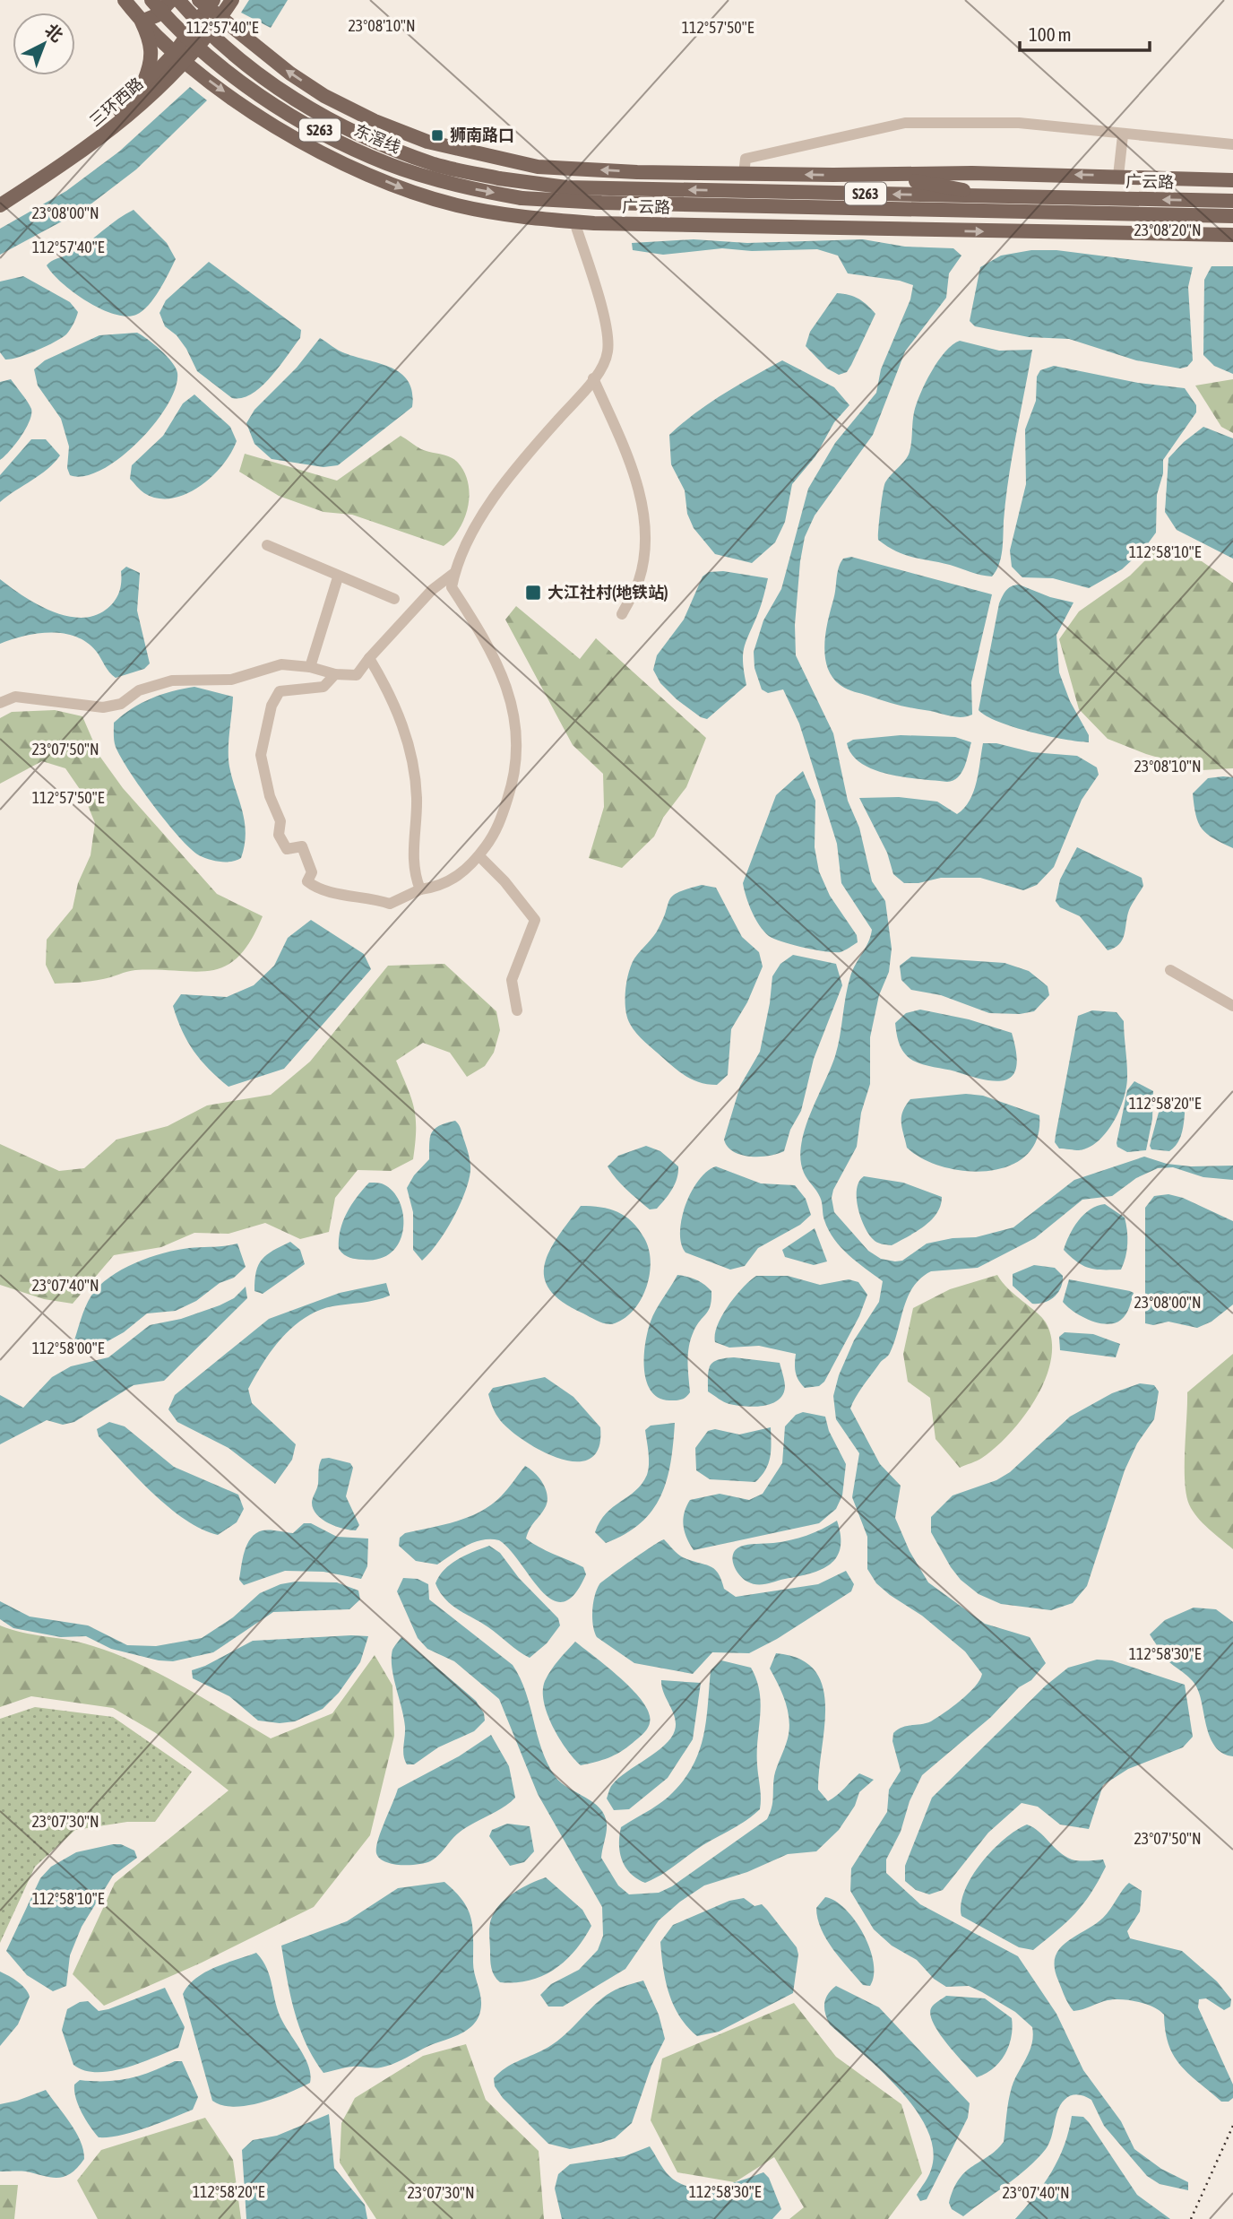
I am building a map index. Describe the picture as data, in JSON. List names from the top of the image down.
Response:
{
  "streets": {
    "main road": [
      "三环西路",
      "S263",
      "东滘线",
      "广云路"
    ]
  },
  "crossings": [
    ["三环西路", "S263"],
    ["三环西路", "广云路"],
    ["东滘线", "广云路"]
  ],
  "places": {
    "transit": ["狮南路口", "大江社村(地铁站)"]
  },
  "scale_bar": "100 m",
  "north": "top right",
  "coordinates": [
    "23°08'10\"N",
    "112°57'40\"E",
    "112°57'50\"E",
    "23°08'00\"N",
    "23°08'20\"N",
    "112°58'10\"E",
    "23°07'50\"N",
    "112°58'20\"E",
    "23°07'40\"N",
    "112°58'00\"E",
    "112°58'30\"E",
    "23°07'30\"N"
  ]
}
